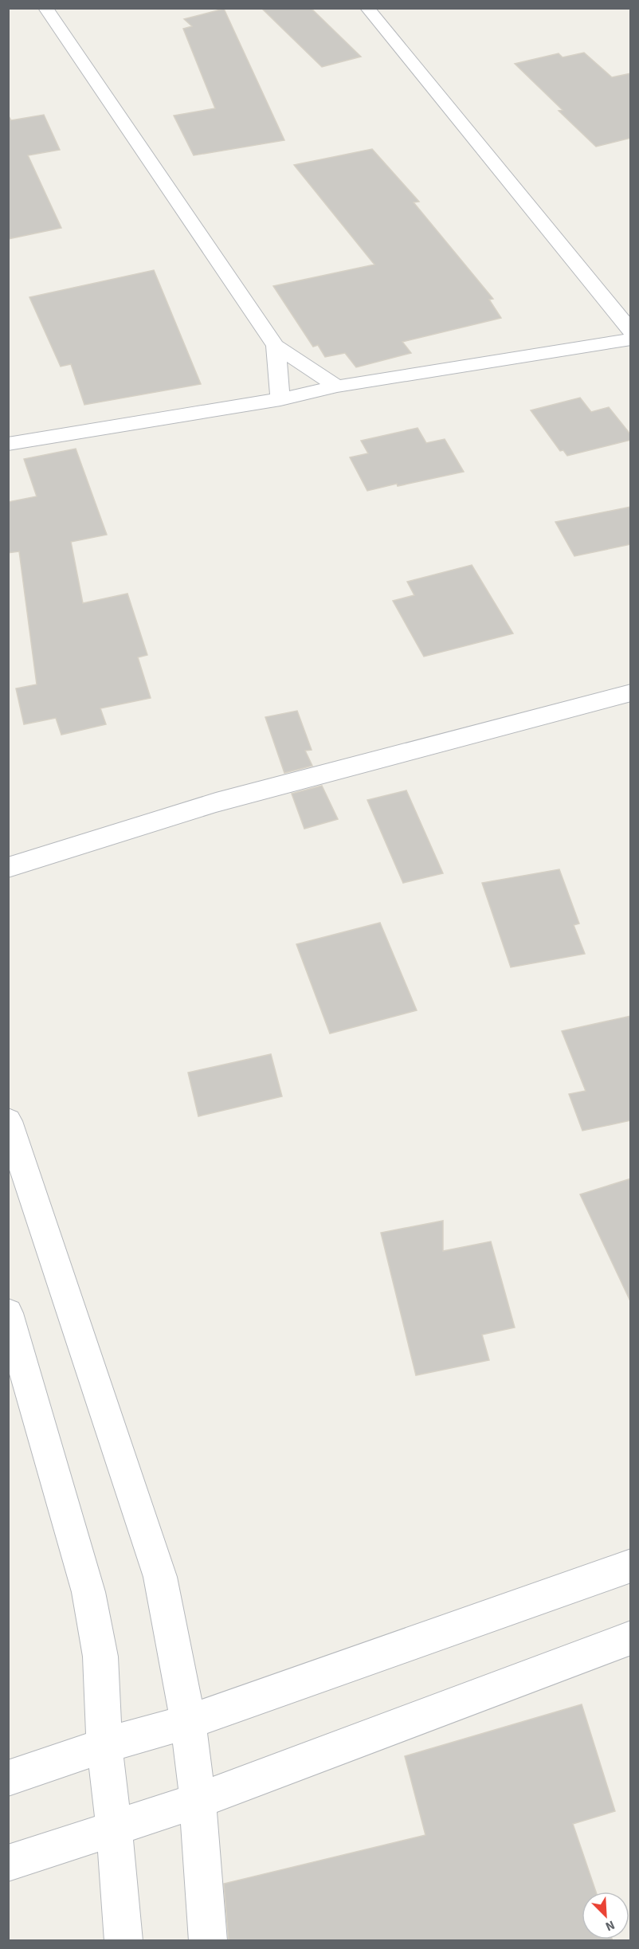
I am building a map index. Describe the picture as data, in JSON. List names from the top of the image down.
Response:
{
  "north": "bottom right"
}
